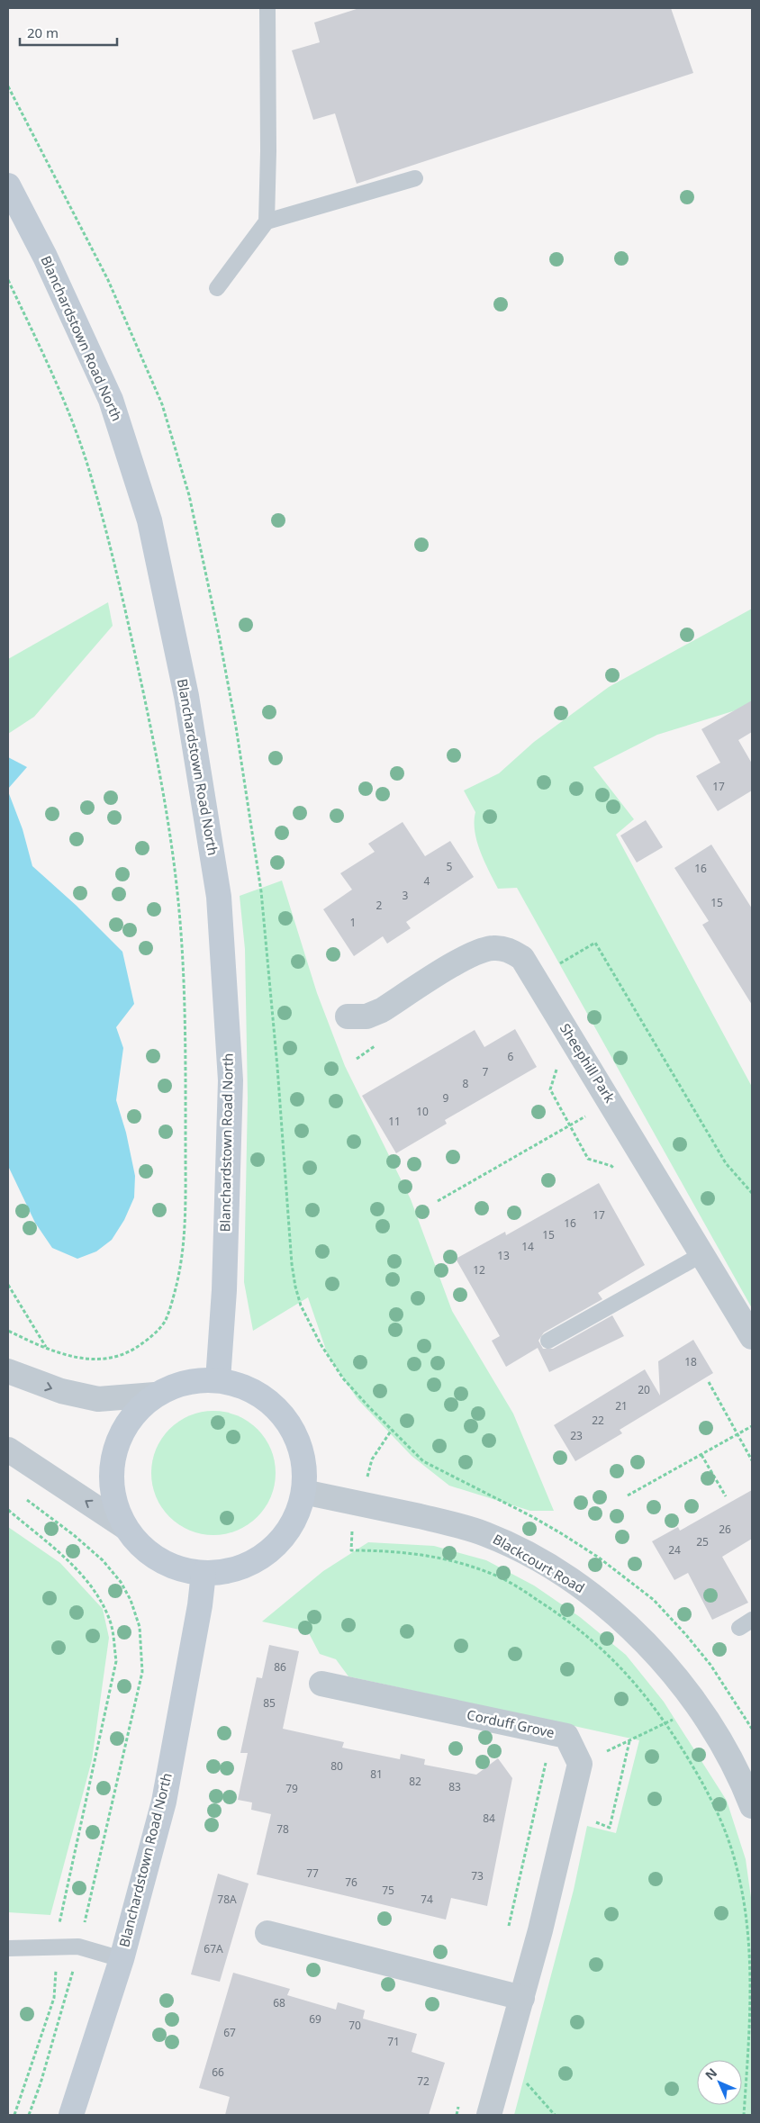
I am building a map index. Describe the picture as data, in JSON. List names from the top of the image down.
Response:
{
  "streets": {
    "main road": ["Blanchardstown Road North"],
    "street": ["Sheephill Park", "Blackcourt Road", "Corduff Grove"]
  },
  "house_numbers": [
    "17",
    "5",
    "16",
    "4",
    "3",
    "15",
    "2",
    "1",
    "6",
    "7",
    "8",
    "9",
    "10",
    "11",
    "17",
    "16",
    "15",
    "14",
    "13",
    "12",
    "18",
    "20",
    "21",
    "22",
    "23",
    "26",
    "25",
    "24",
    "86",
    "85",
    "80",
    "81",
    "82",
    "83",
    "79",
    "84",
    "78",
    "77",
    "73",
    "76",
    "75",
    "78A",
    "74",
    "67A",
    "68",
    "69",
    "70",
    "67",
    "71",
    "66",
    "72"
  ],
  "scale_bar": "20 m",
  "north": "top left"
}
